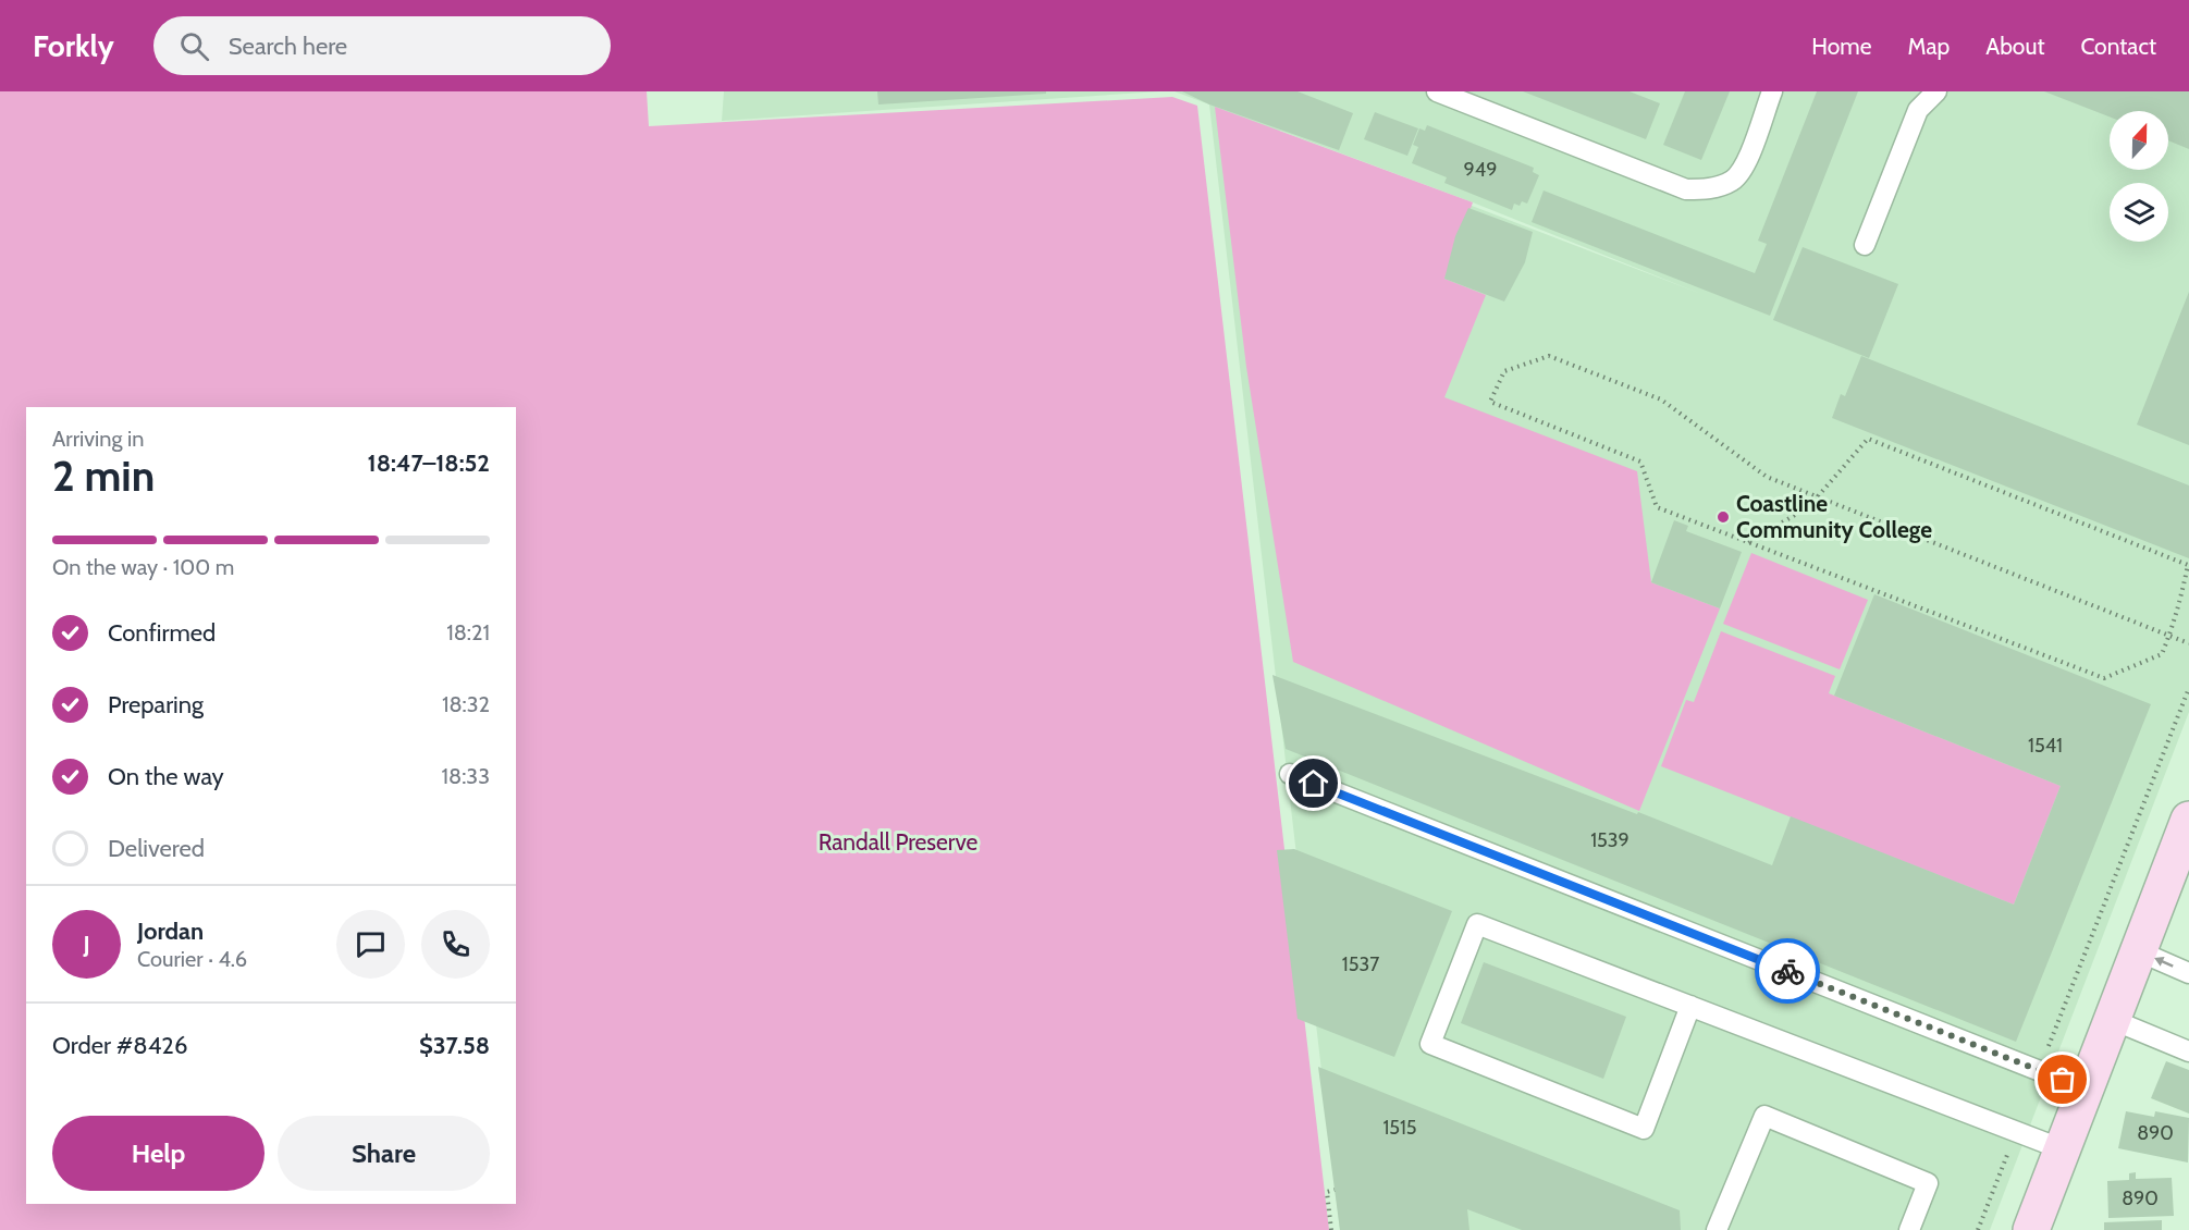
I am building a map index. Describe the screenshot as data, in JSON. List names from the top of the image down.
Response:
{
  "parks": ["Randall Preserve"],
  "places": ["Coastline Community College"],
  "house_numbers": [
    "949",
    "1541",
    "1539",
    "1537",
    "1515",
    "890",
    "890"
  ],
  "north": "top",
  "page": {
    "header": "Forkly",
    "search": "Search here",
    "nav": [
      "Home",
      "Map",
      "About",
      "Contact"
    ],
    "heading": ["2 min", "Arriving in", "18:47–18:52"],
    "panel": [
      "Jordan",
      "Courier · 4.6",
      "Order #8426",
      "$37.58"
    ],
    "bar": "On the way · 100 m",
    "list": [
      ["Confirmed", "18:21"],
      ["Preparing", "18:32"],
      ["On the way", "18:33"],
      "Delivered"
    ],
    "round": "J",
    "buttons": ["Help", "Share"]
  }
}
